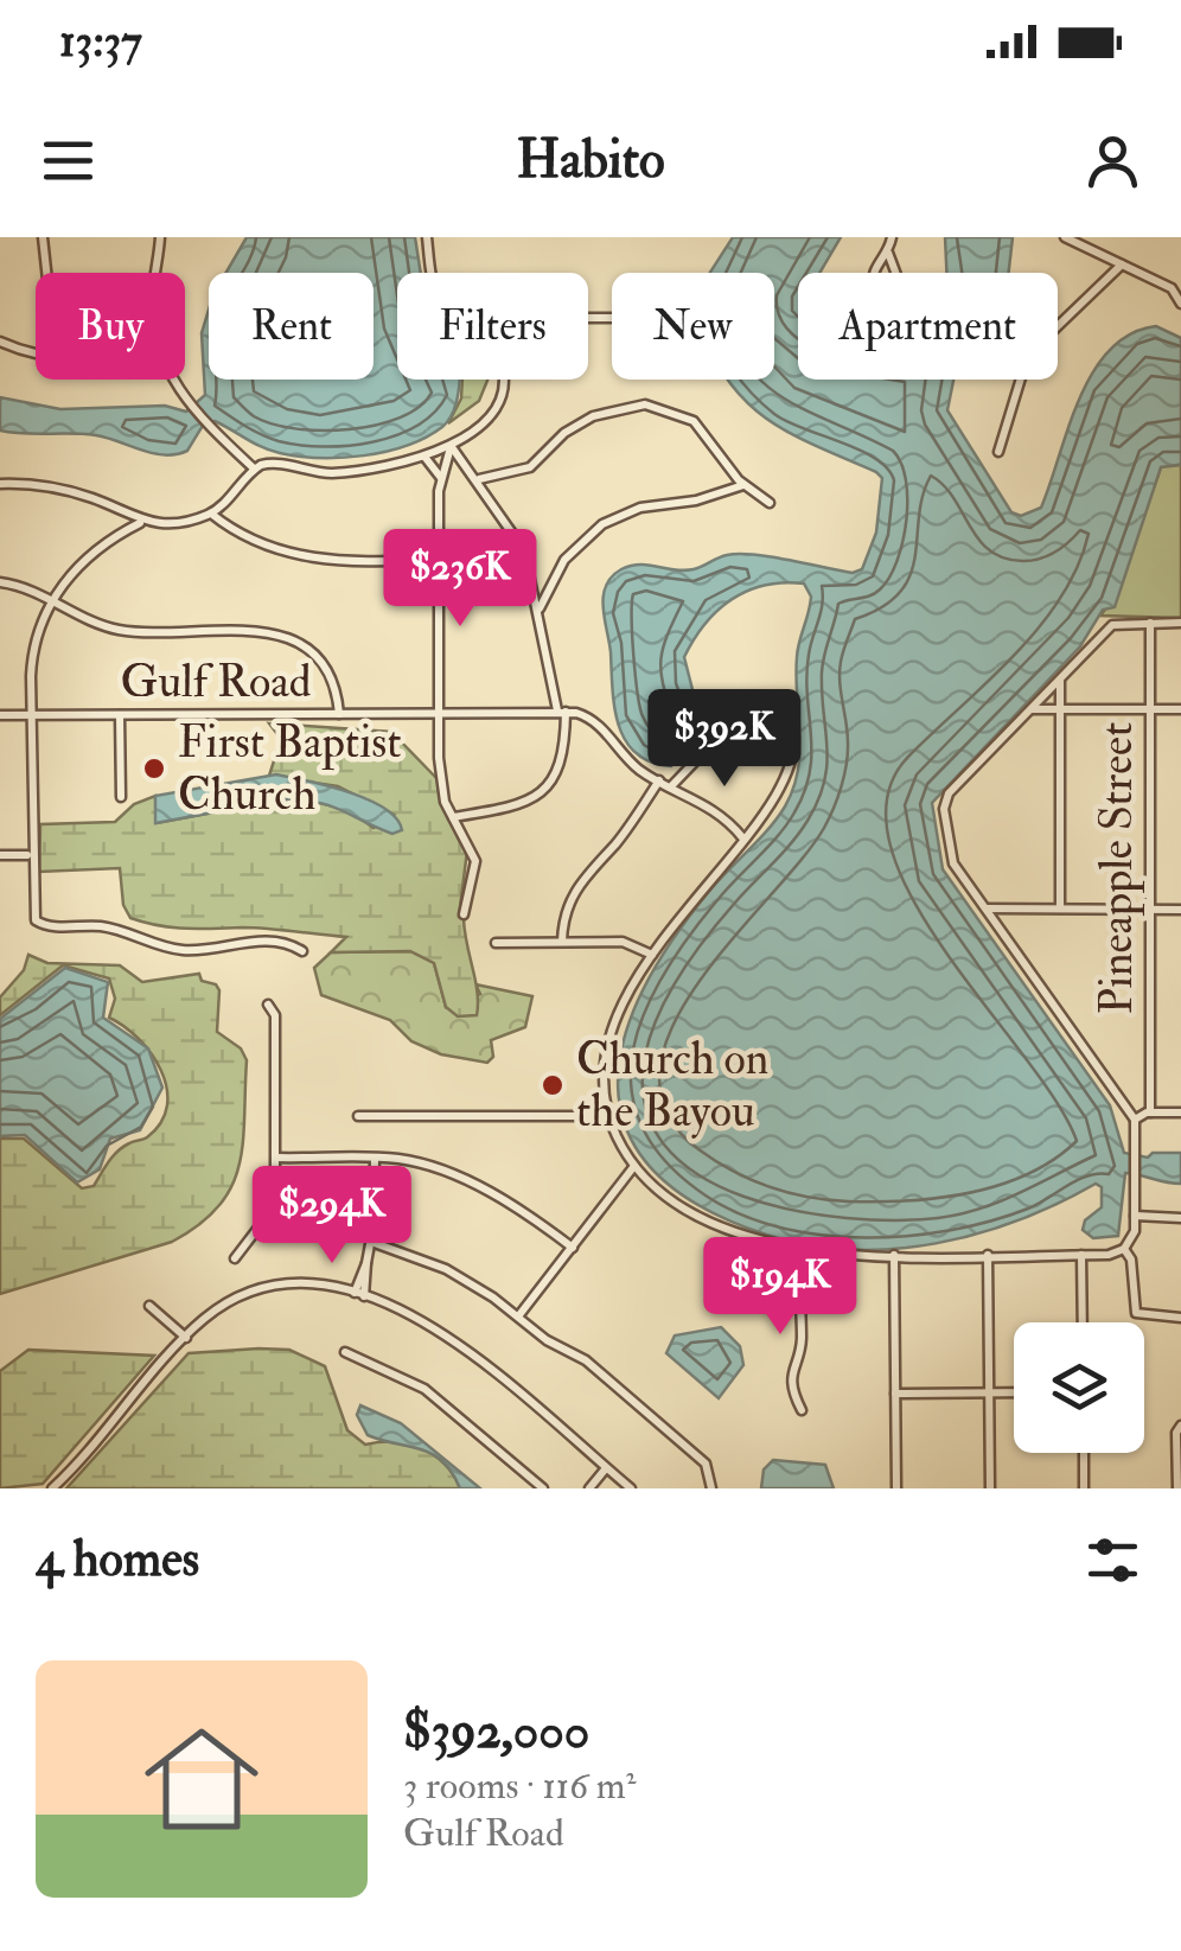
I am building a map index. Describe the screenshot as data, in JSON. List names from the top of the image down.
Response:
{
  "streets": {
    "street": ["Gulf Road", "Pineapple Street"]
  },
  "places": ["First Baptist Church", "Church on the Bayou"],
  "page": {
    "status": "13:37",
    "header": "Habito",
    "chip": [
      "Buy",
      "Rent",
      "Filters",
      "New",
      "Apartment"
    ],
    "price": [
      "$236K",
      "$392K",
      "$294K",
      "$194K"
    ],
    "heading": "4 homes",
    "list": [
      {
        "name": "$392,000",
        "note": "3 rooms · 116 m² · Gulf Road"
      }
    ]
  }
}
